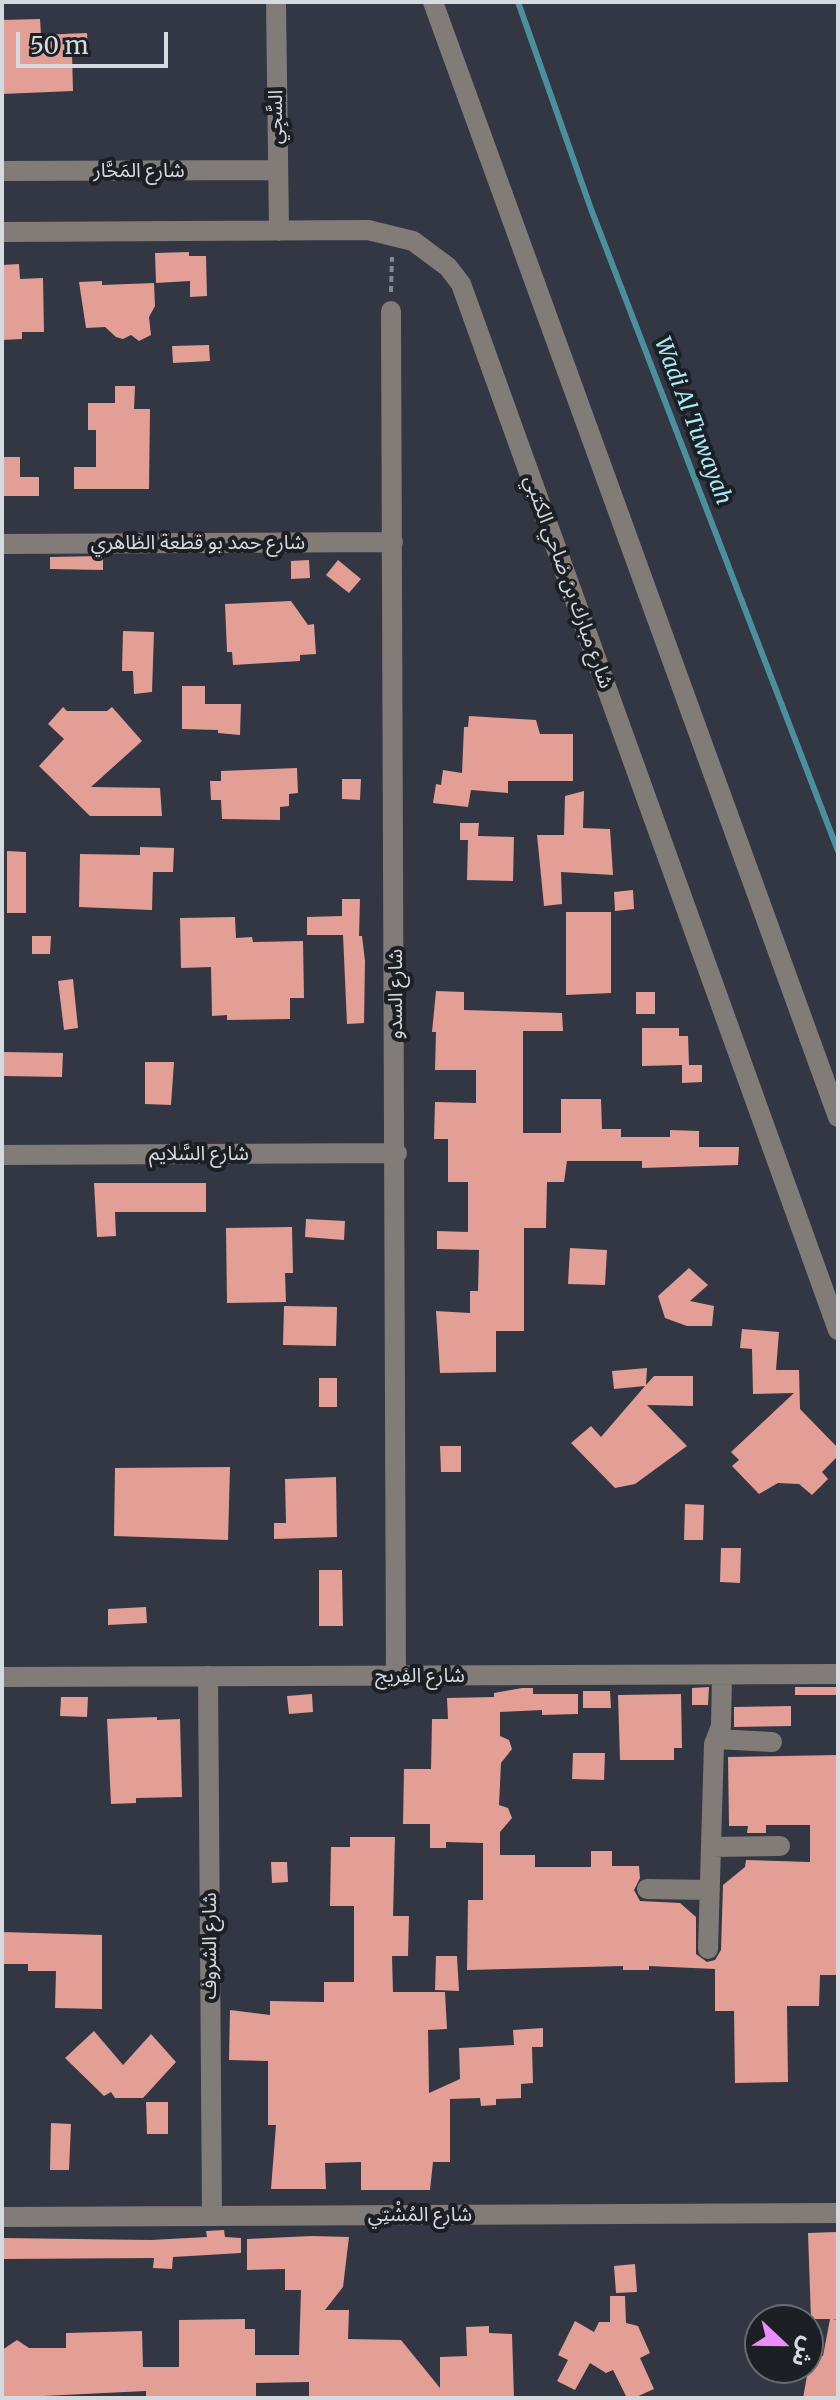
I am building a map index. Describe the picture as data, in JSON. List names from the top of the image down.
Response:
{
  "streets": {
    "street": [
      "السَّجِي",
      "شارع المَحَّار",
      "شارع حمد بو قطعة الظاهري",
      "شارع مبارك بن ضاحي الكتبي",
      "شارع السدو",
      "شارع السَّلايم",
      "شارع الفِريج",
      "شارع الشروف",
      "شارع المُشْتِي"
    ]
  },
  "crossings": [
    ["السَّجِي", "شارع المَحَّار"],
    ["السَّجِي", "شارع مبارك بن ضاحي الكتبي"],
    ["شارع حمد بو قطعة الظاهري", "شارع السدو"],
    ["شارع السدو", "شارع السَّلايم"],
    ["شارع السدو", "شارع الفِريج"],
    ["شارع الفِريج", "شارع الشروف"],
    ["شارع الشروف", "شارع المُشْتِي"]
  ],
  "water": ["Wadi Al Tuwayah"],
  "scale_bar": "50 m",
  "north": "right"
}
